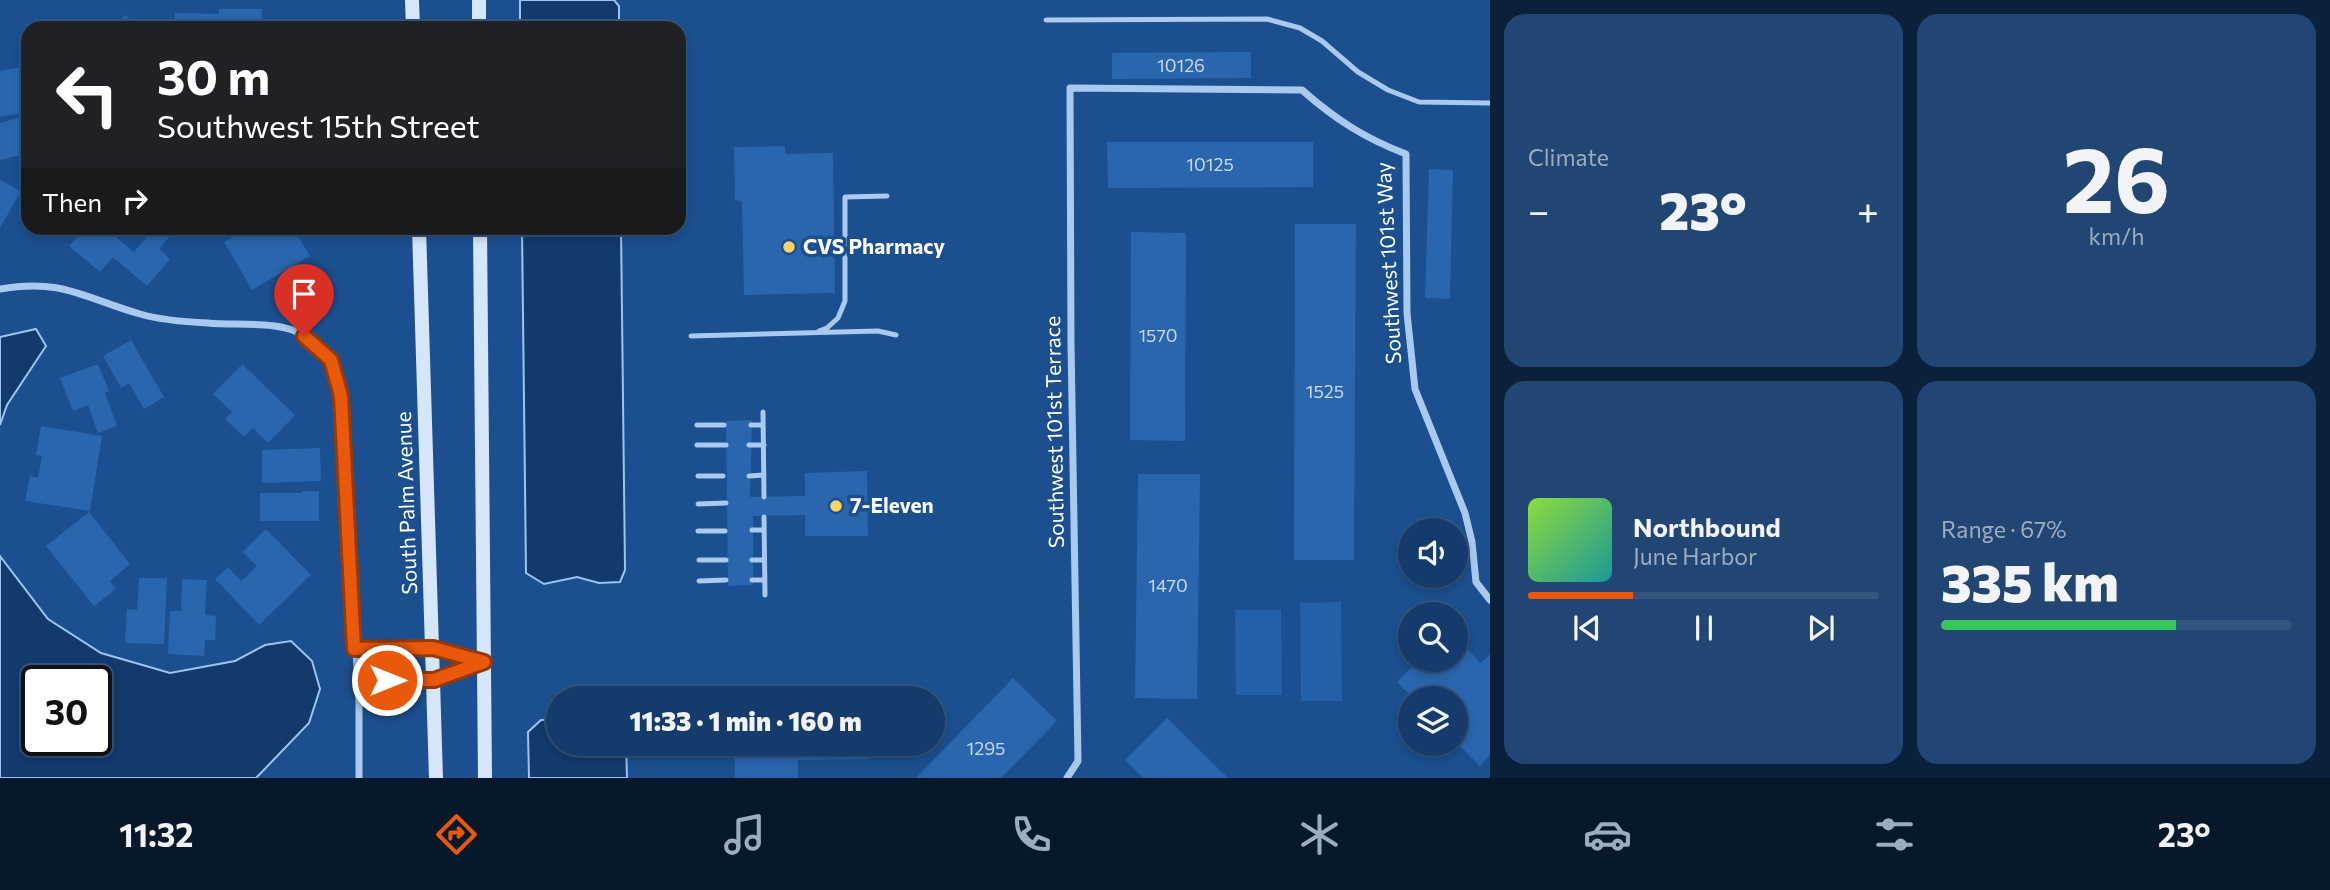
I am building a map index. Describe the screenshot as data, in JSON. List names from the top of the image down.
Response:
{
  "streets": {
    "main road": ["South Palm Avenue"],
    "street": ["Southwest 101st Way", "Southwest 101st Terrace"]
  },
  "crossings": [
    ["Southwest 101st Way", "Southwest 101st Terrace"]
  ],
  "places": ["CVS Pharmacy", "7-Eleven"],
  "house_numbers": [
    "10126",
    "10125",
    "1570",
    "1525",
    "1470",
    "1295"
  ],
  "page": {
    "tile": [
      "Climate",
      ["26", "km/h"],
      ["Range · 67%", "335 km"]
    ],
    "turn": ["30 m", "Southwest 15th Street"],
    "then": "Then",
    "heat": ["−", "23°", "+"],
    "song": ["Northbound", "June Harbor"],
    "limit": "30",
    "trip": "11:33 · 1 min · 160 m",
    "tabs": ["11:32", "23°"]
  }
}
